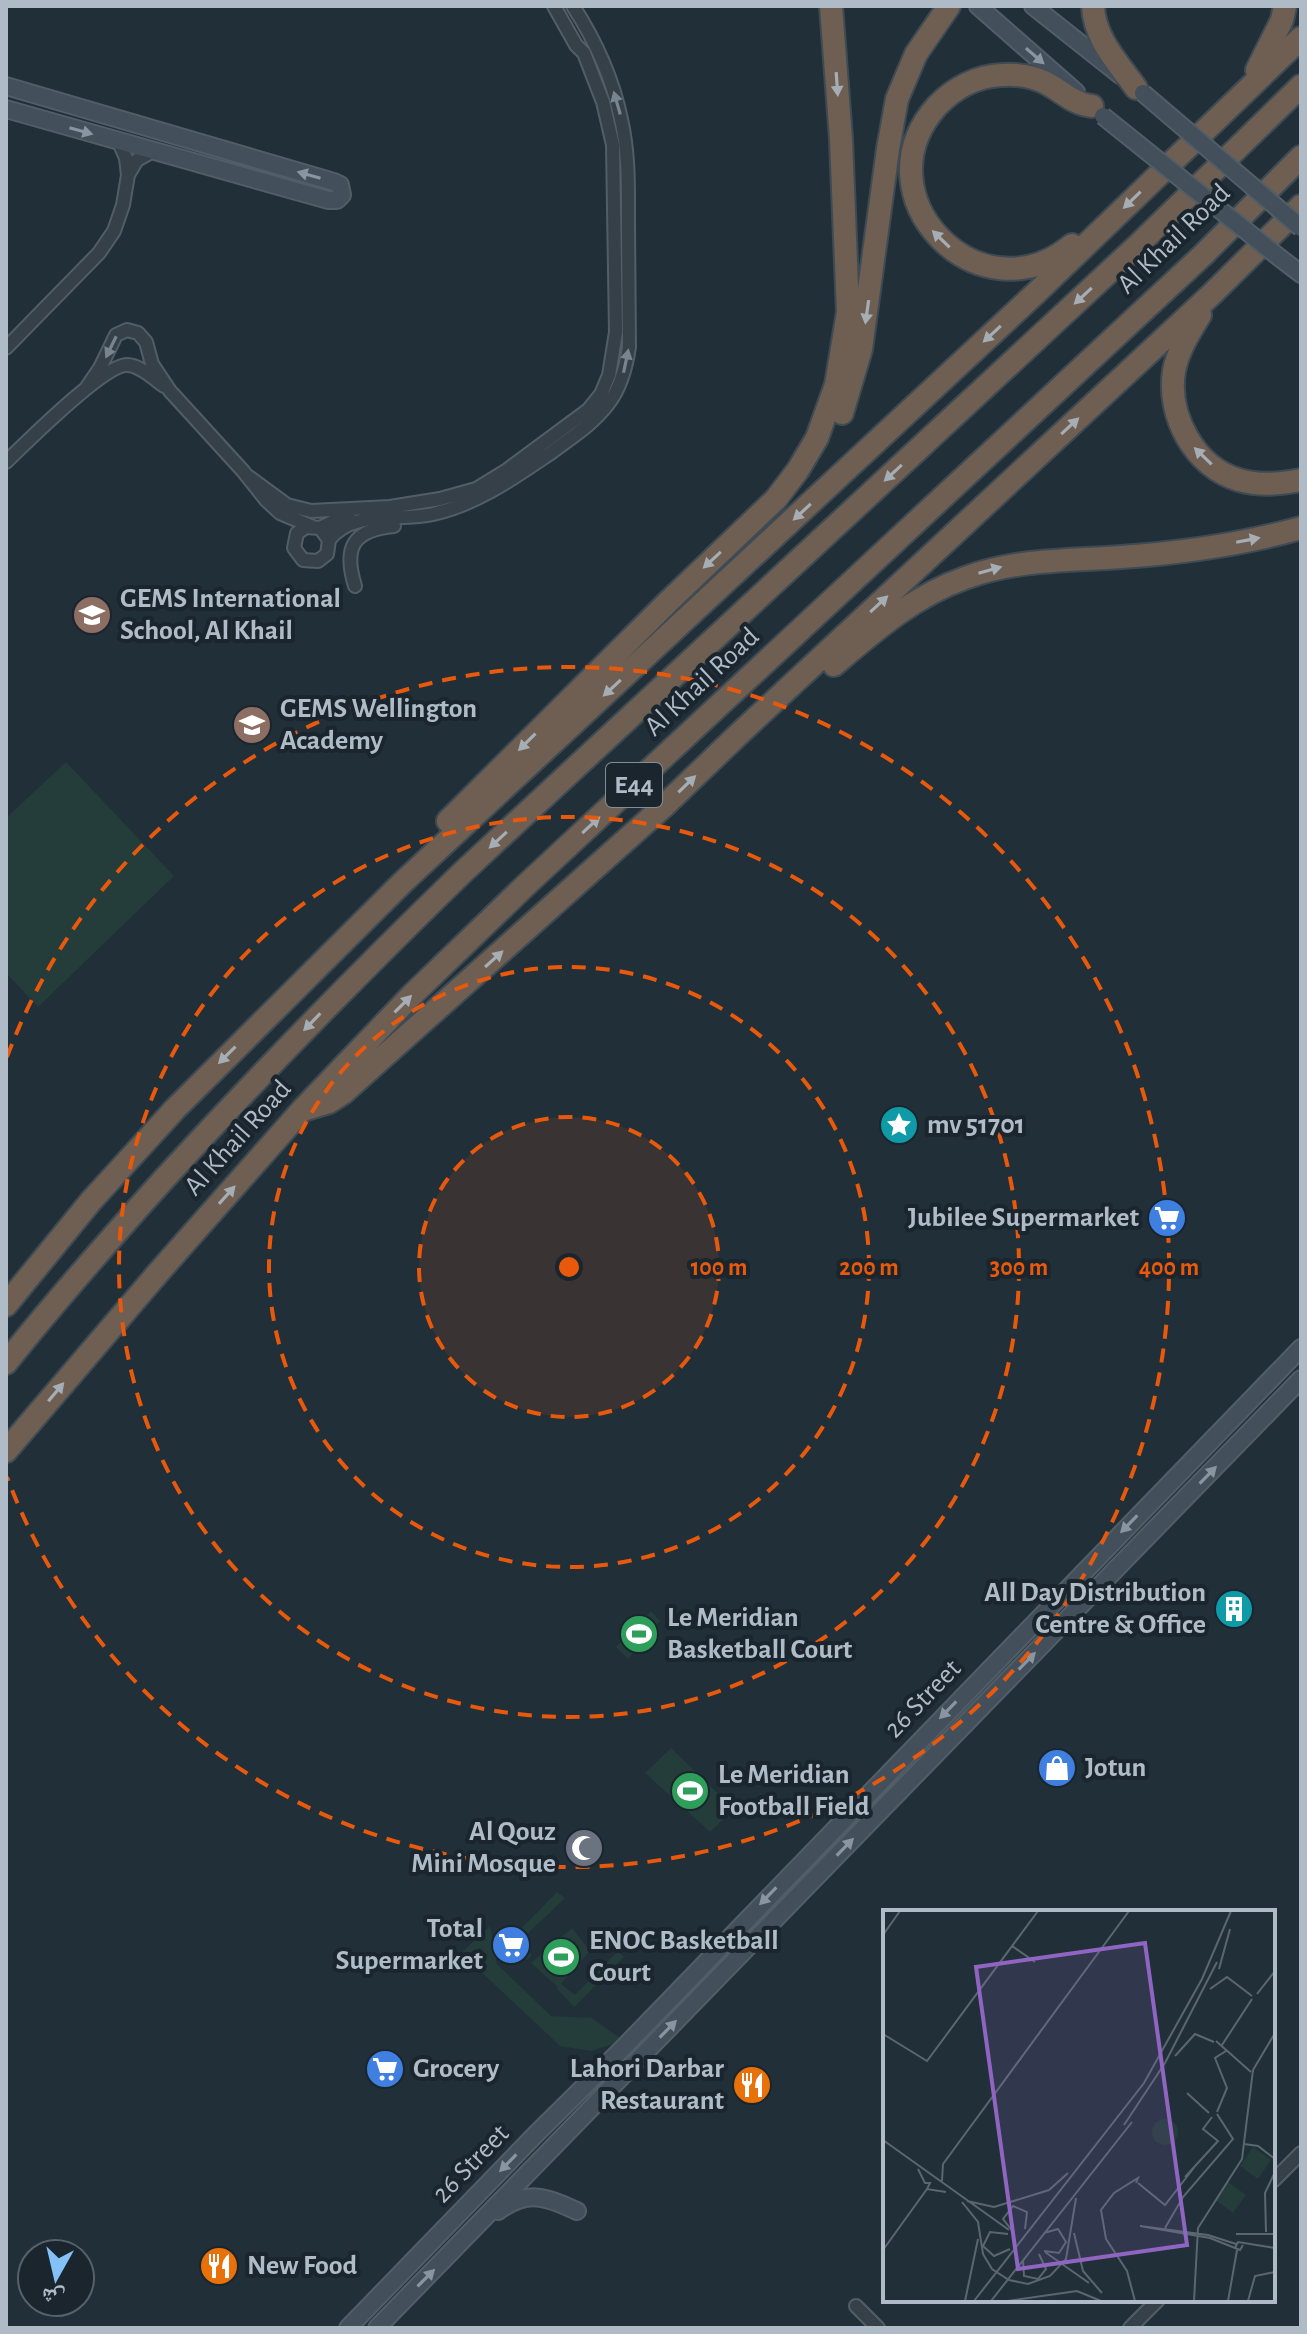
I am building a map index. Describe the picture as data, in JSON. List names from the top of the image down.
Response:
{
  "streets": {
    "highway": ["Al Khail Road", "E44"],
    "street": ["26 Street"]
  },
  "places": {
    "school or university": ["GEMS International School, Al Khail", "GEMS Wellington Academy"],
    "place": ["mv 51701"],
    "supermarket": ["Jubilee Supermarket", "Total Supermarket", "Grocery"],
    "building": ["All Day Distribution Centre & Office"],
    "sports": ["Le Meridian Basketball Court", "Le Meridian Football Field", "ENOC Basketball Court"],
    "shop": ["Jotun"],
    "mosque": ["Al Qouz Mini Mosque"],
    "restaurant": ["Lahori Darbar Restaurant", "New Food"]
  },
  "north": "bottom",
  "rings": [
    "100 m",
    "200 m",
    "300 m",
    "400 m"
  ]
}
